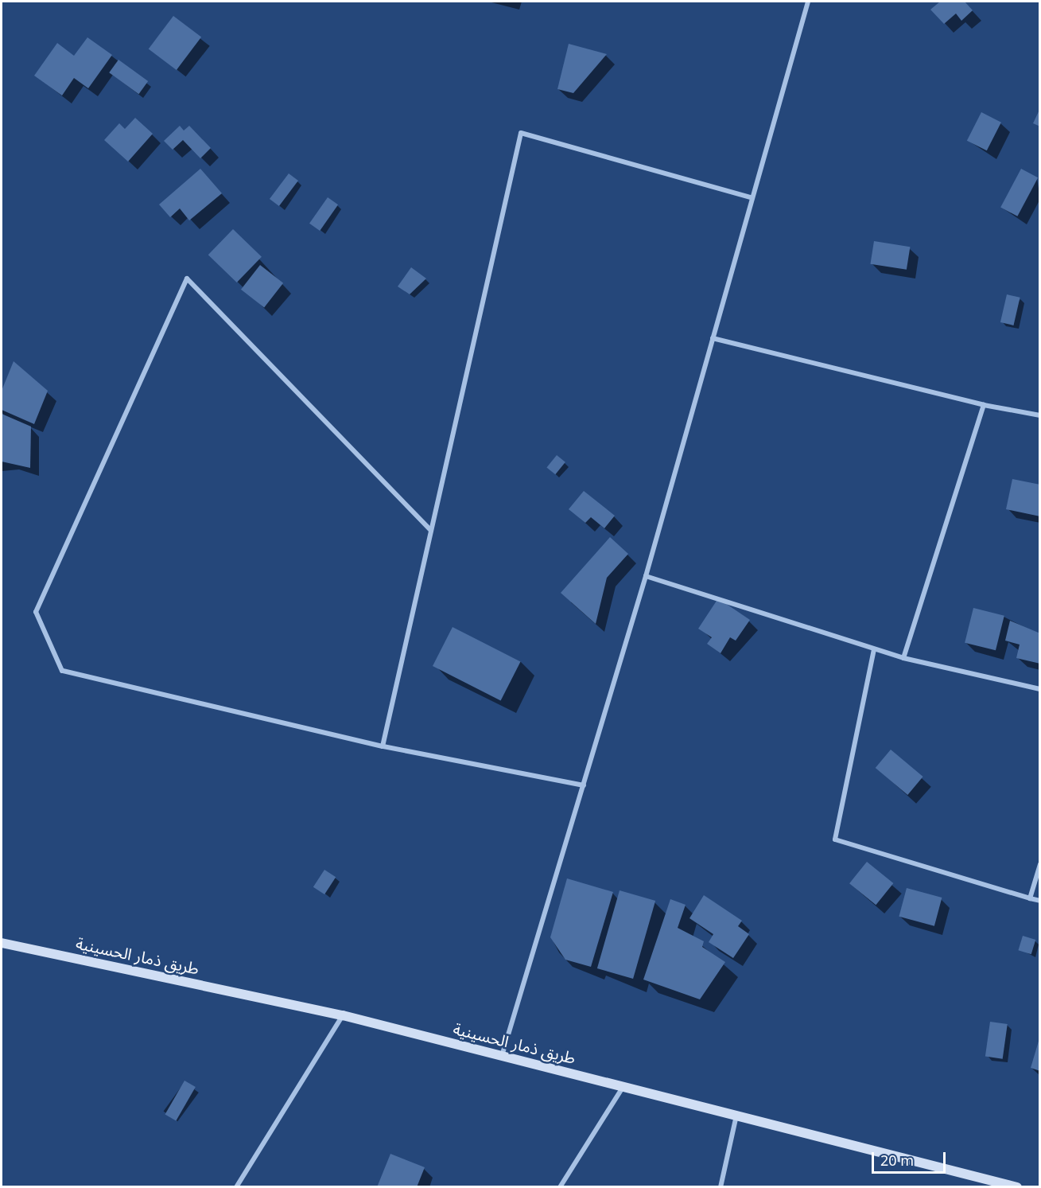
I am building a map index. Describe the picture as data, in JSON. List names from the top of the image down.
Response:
{
  "streets": {
    "main road": ["طريق ذمار الحسينية"]
  },
  "scale_bar": "20 m"
}
